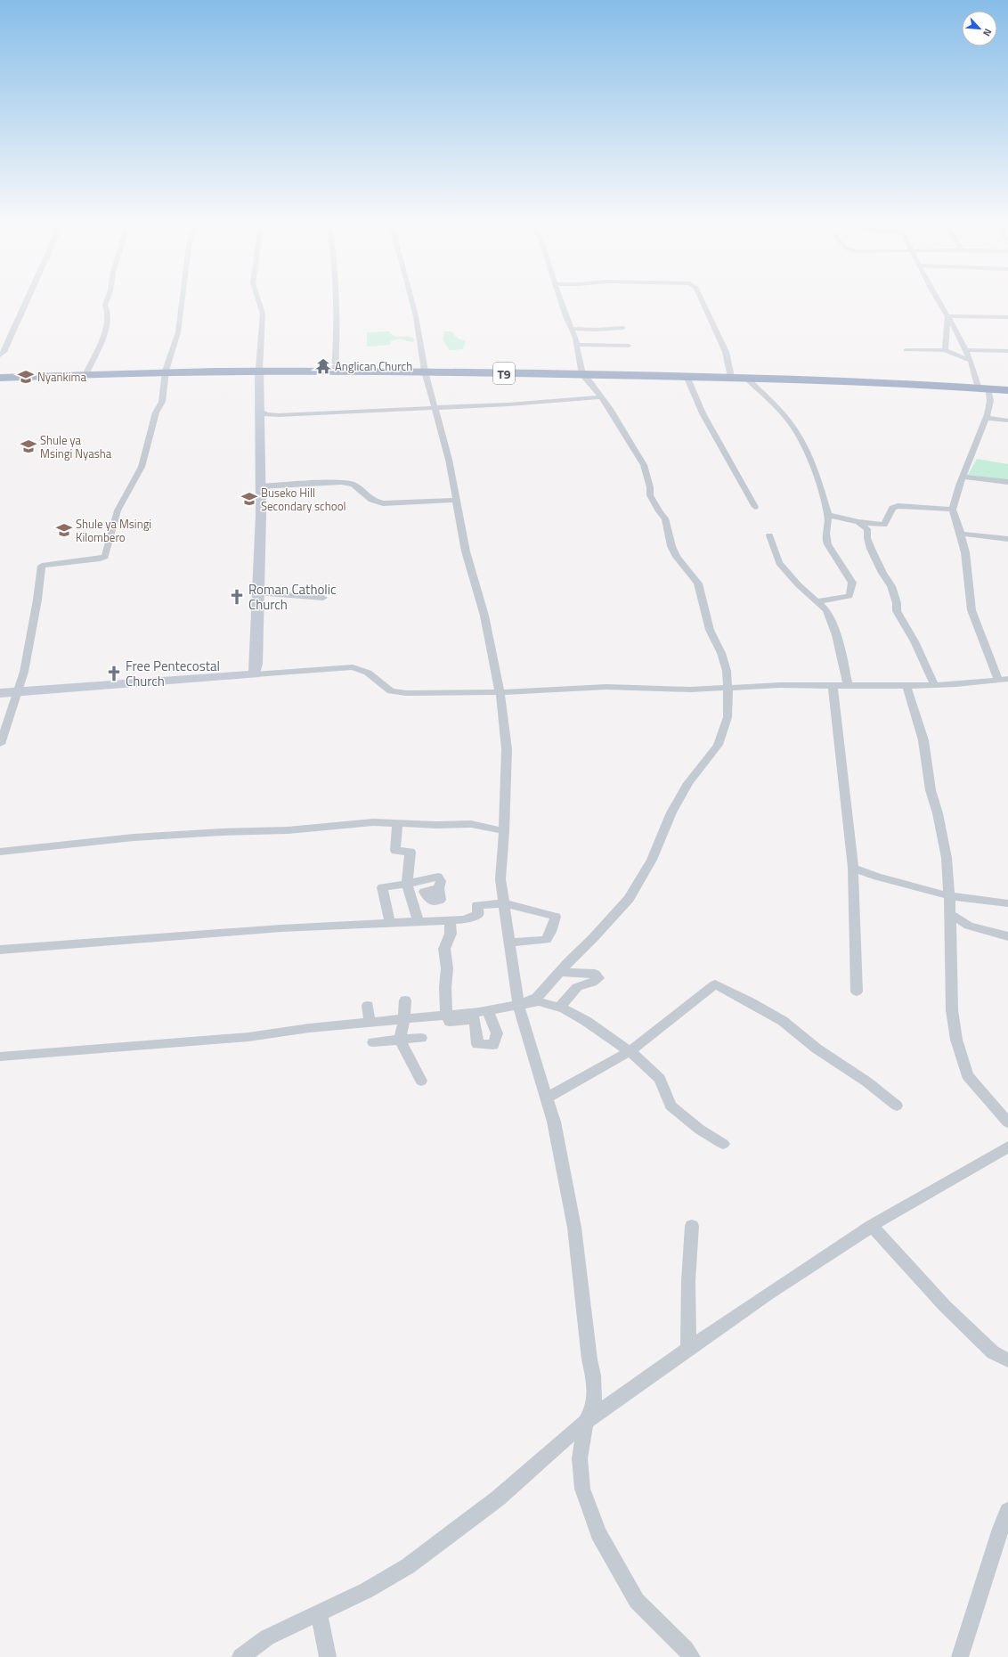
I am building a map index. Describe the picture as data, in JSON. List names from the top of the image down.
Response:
{
  "streets": {
    "highway": ["T9"]
  },
  "places": {
    "temple": ["Anglican Church"],
    "school or university": [
      "Nyankima",
      "Shule ya Msingi Nyasha",
      "Buseko Hill Secondary school",
      "Shule ya Msingi Kilombero"
    ],
    "church": ["Roman Catholic Church", "Free Pentecostal Church"]
  },
  "north": "bottom right"
}
